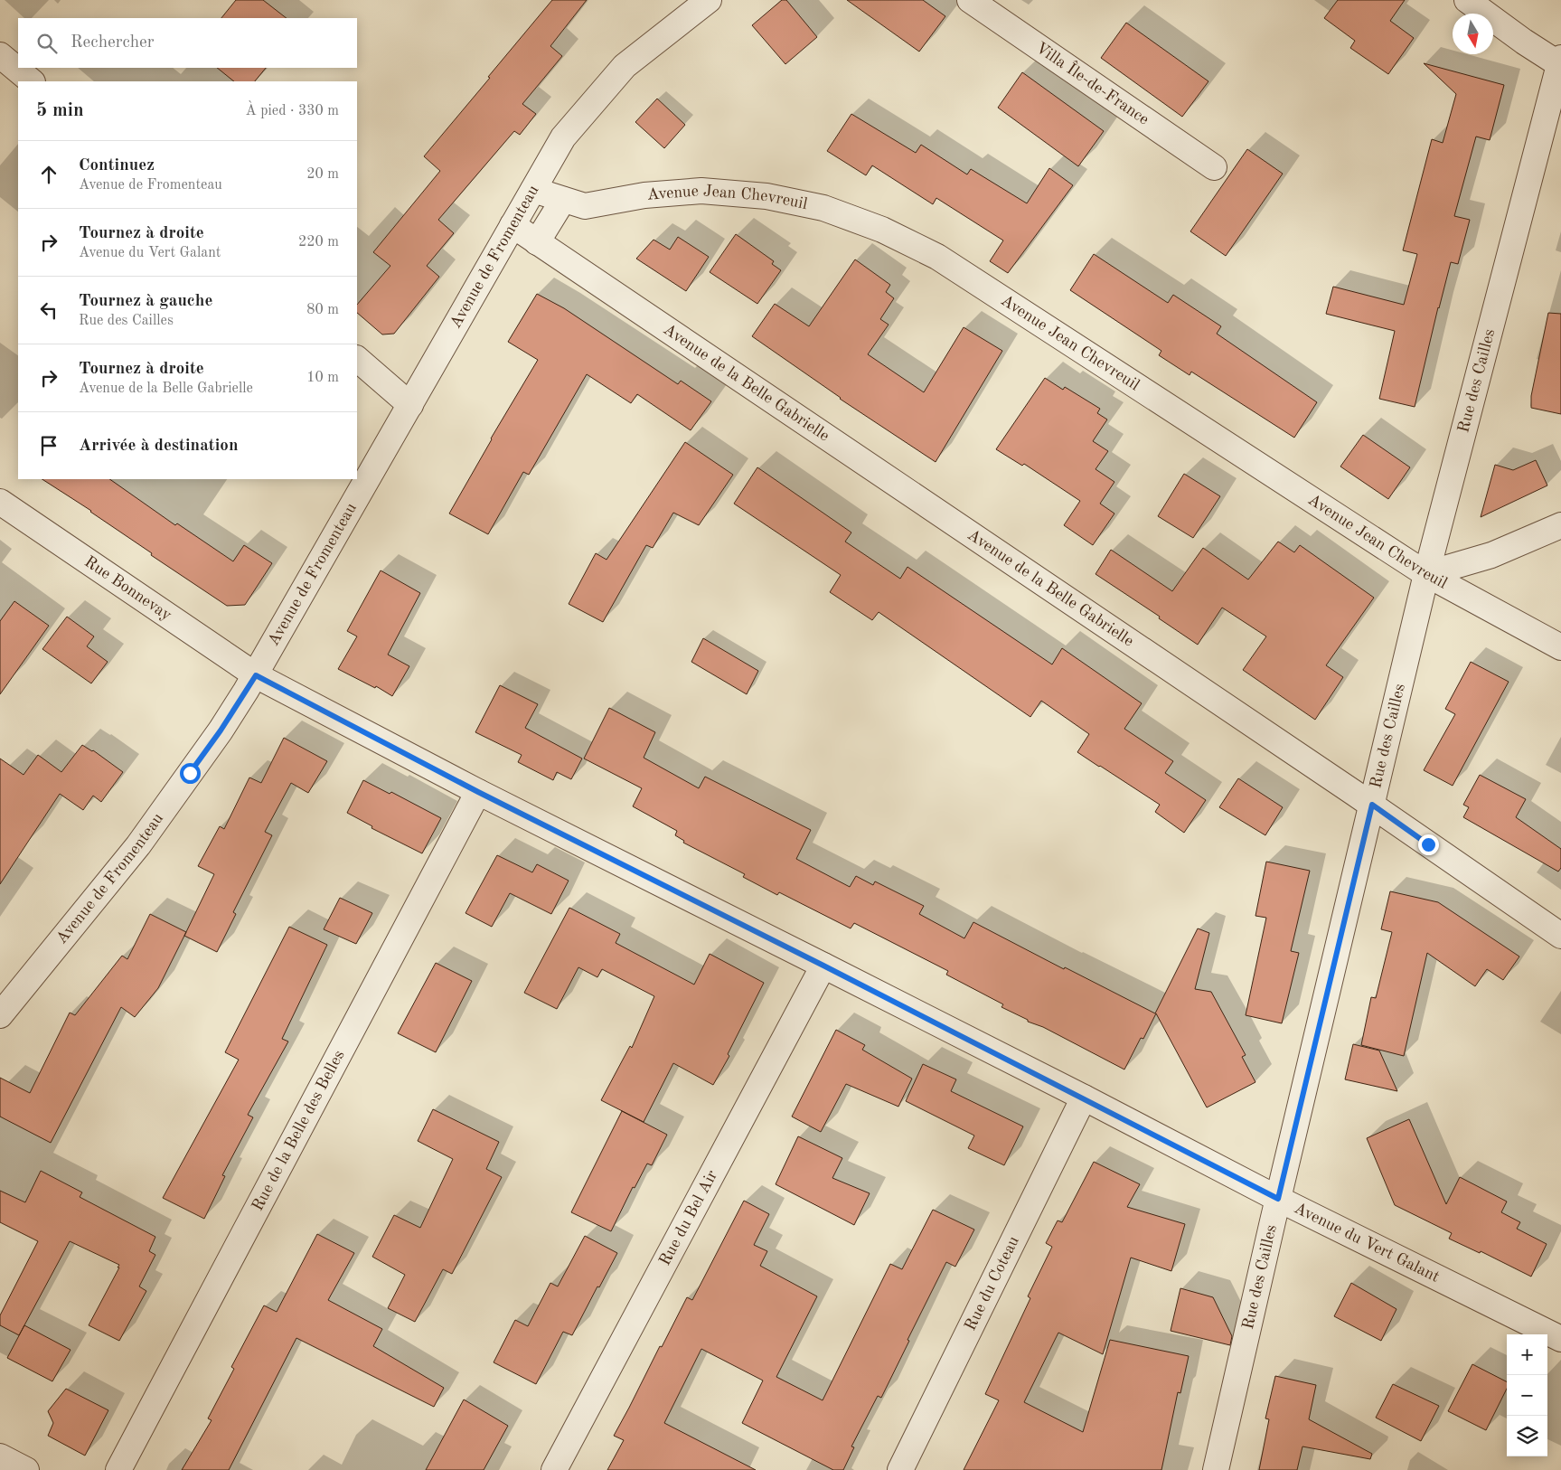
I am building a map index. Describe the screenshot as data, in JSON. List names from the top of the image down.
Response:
{
  "streets": {
    "street": [
      "Villa Île-de-France",
      "Avenue Jean Chevreuil",
      "Avenue de Fromenteau",
      "Rue des Cailles",
      "Avenue de la Belle Gabrielle",
      "Rue Bonnevay",
      "Rue de la Belle des Belles",
      "Rue du Bel Air",
      "Avenue du Vert Galant",
      "Rue du Coteau"
    ]
  },
  "crossings": [
    ["Avenue Jean Chevreuil", "Avenue de Fromenteau"],
    ["Avenue Jean Chevreuil", "Rue des Cailles"],
    ["Avenue de Fromenteau", "Avenue de la Belle Gabrielle"],
    ["Avenue de Fromenteau", "Rue Bonnevay"],
    ["Avenue de Fromenteau", "Avenue du Vert Galant"],
    ["Rue des Cailles", "Avenue de la Belle Gabrielle"],
    ["Rue des Cailles", "Avenue du Vert Galant"],
    ["Rue Bonnevay", "Avenue du Vert Galant"],
    ["Rue de la Belle des Belles", "Avenue du Vert Galant"],
    ["Rue du Bel Air", "Avenue du Vert Galant"],
    ["Avenue du Vert Galant", "Rue du Coteau"]
  ],
  "north": "bottom",
  "page": {
    "search": "Rechercher",
    "heading": ["5 min", "À pied · 330 m"],
    "list": [
      ["Continuez", "Avenue de Fromenteau", "20 m"],
      ["Tournez à droite", "Avenue du Vert Galant", "220 m"],
      ["Tournez à gauche", "Rue des Cailles", "80 m"],
      ["Tournez à droite", "Avenue de la Belle Gabrielle", "10 m"],
      "Arrivée à destination"
    ],
    "map_buttons": ["+", "−"]
  }
}
